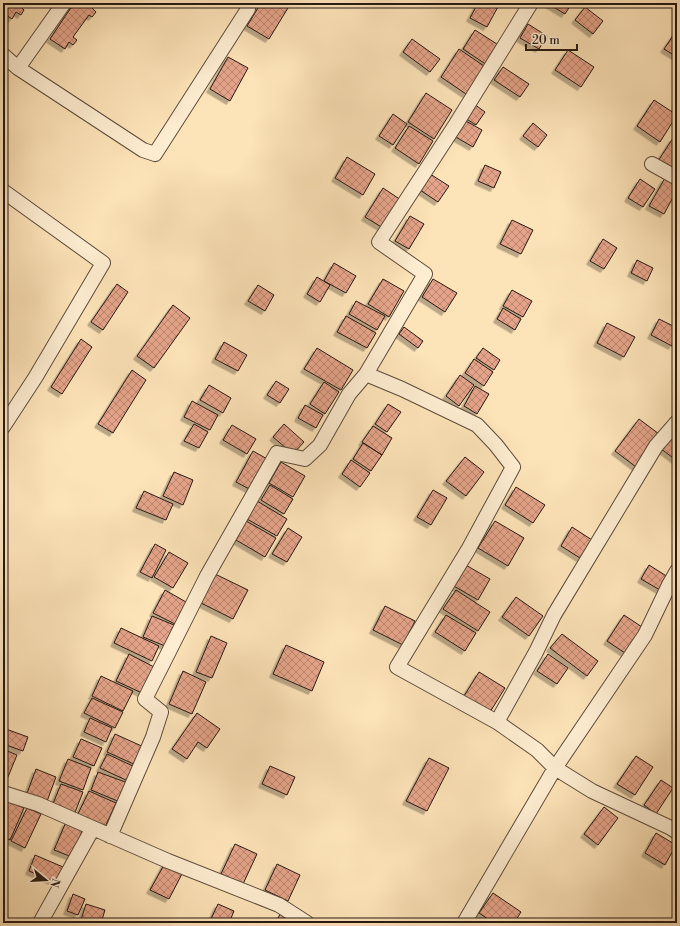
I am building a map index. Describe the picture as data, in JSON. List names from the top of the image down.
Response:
{
  "scale_bar": "20 m",
  "north": "right"
}
